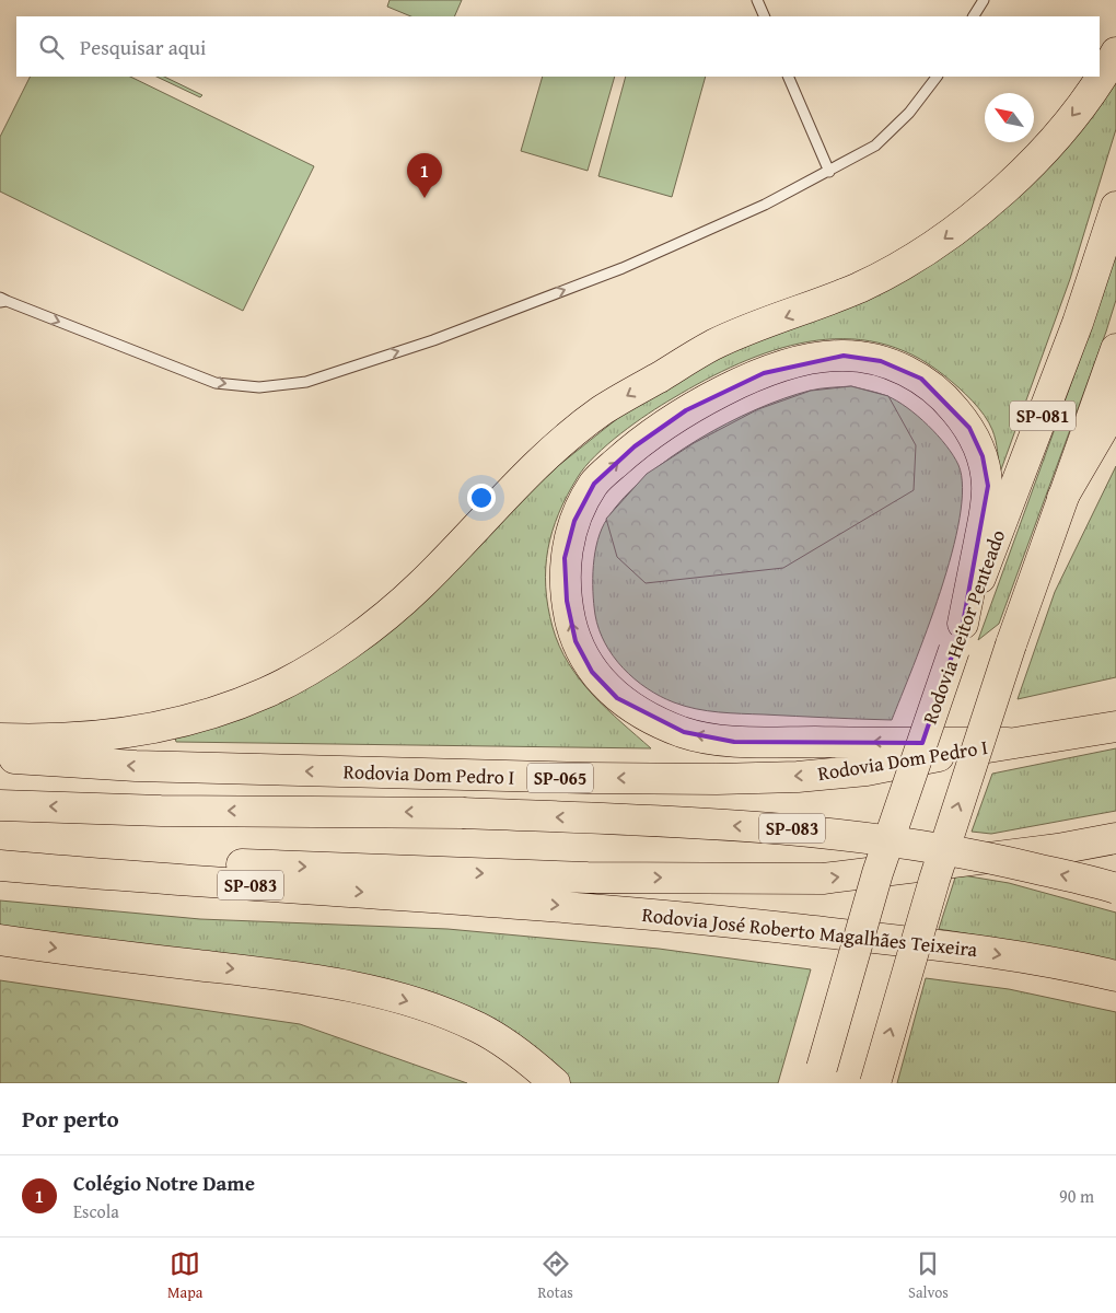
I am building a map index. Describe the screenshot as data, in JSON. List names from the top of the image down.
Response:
{
  "streets": {
    "main road": [
      "SP-081",
      "Rodovia Heitor Penteado",
      "Rodovia Dom Pedro I",
      "SP-065",
      "SP-083",
      "Rodovia José Roberto Magalhães Teixeira"
    ]
  },
  "north": "top left",
  "page": {
    "search": "Pesquisar aqui",
    "pins": "1",
    "heading": "Por perto",
    "list": [
      {
        "mark": "1",
        "name": "Colégio Notre Dame",
        "note": "Escola",
        "value": "90 m"
      }
    ],
    "nav": ["Mapa", "Rotas", "Salvos"]
  }
}
